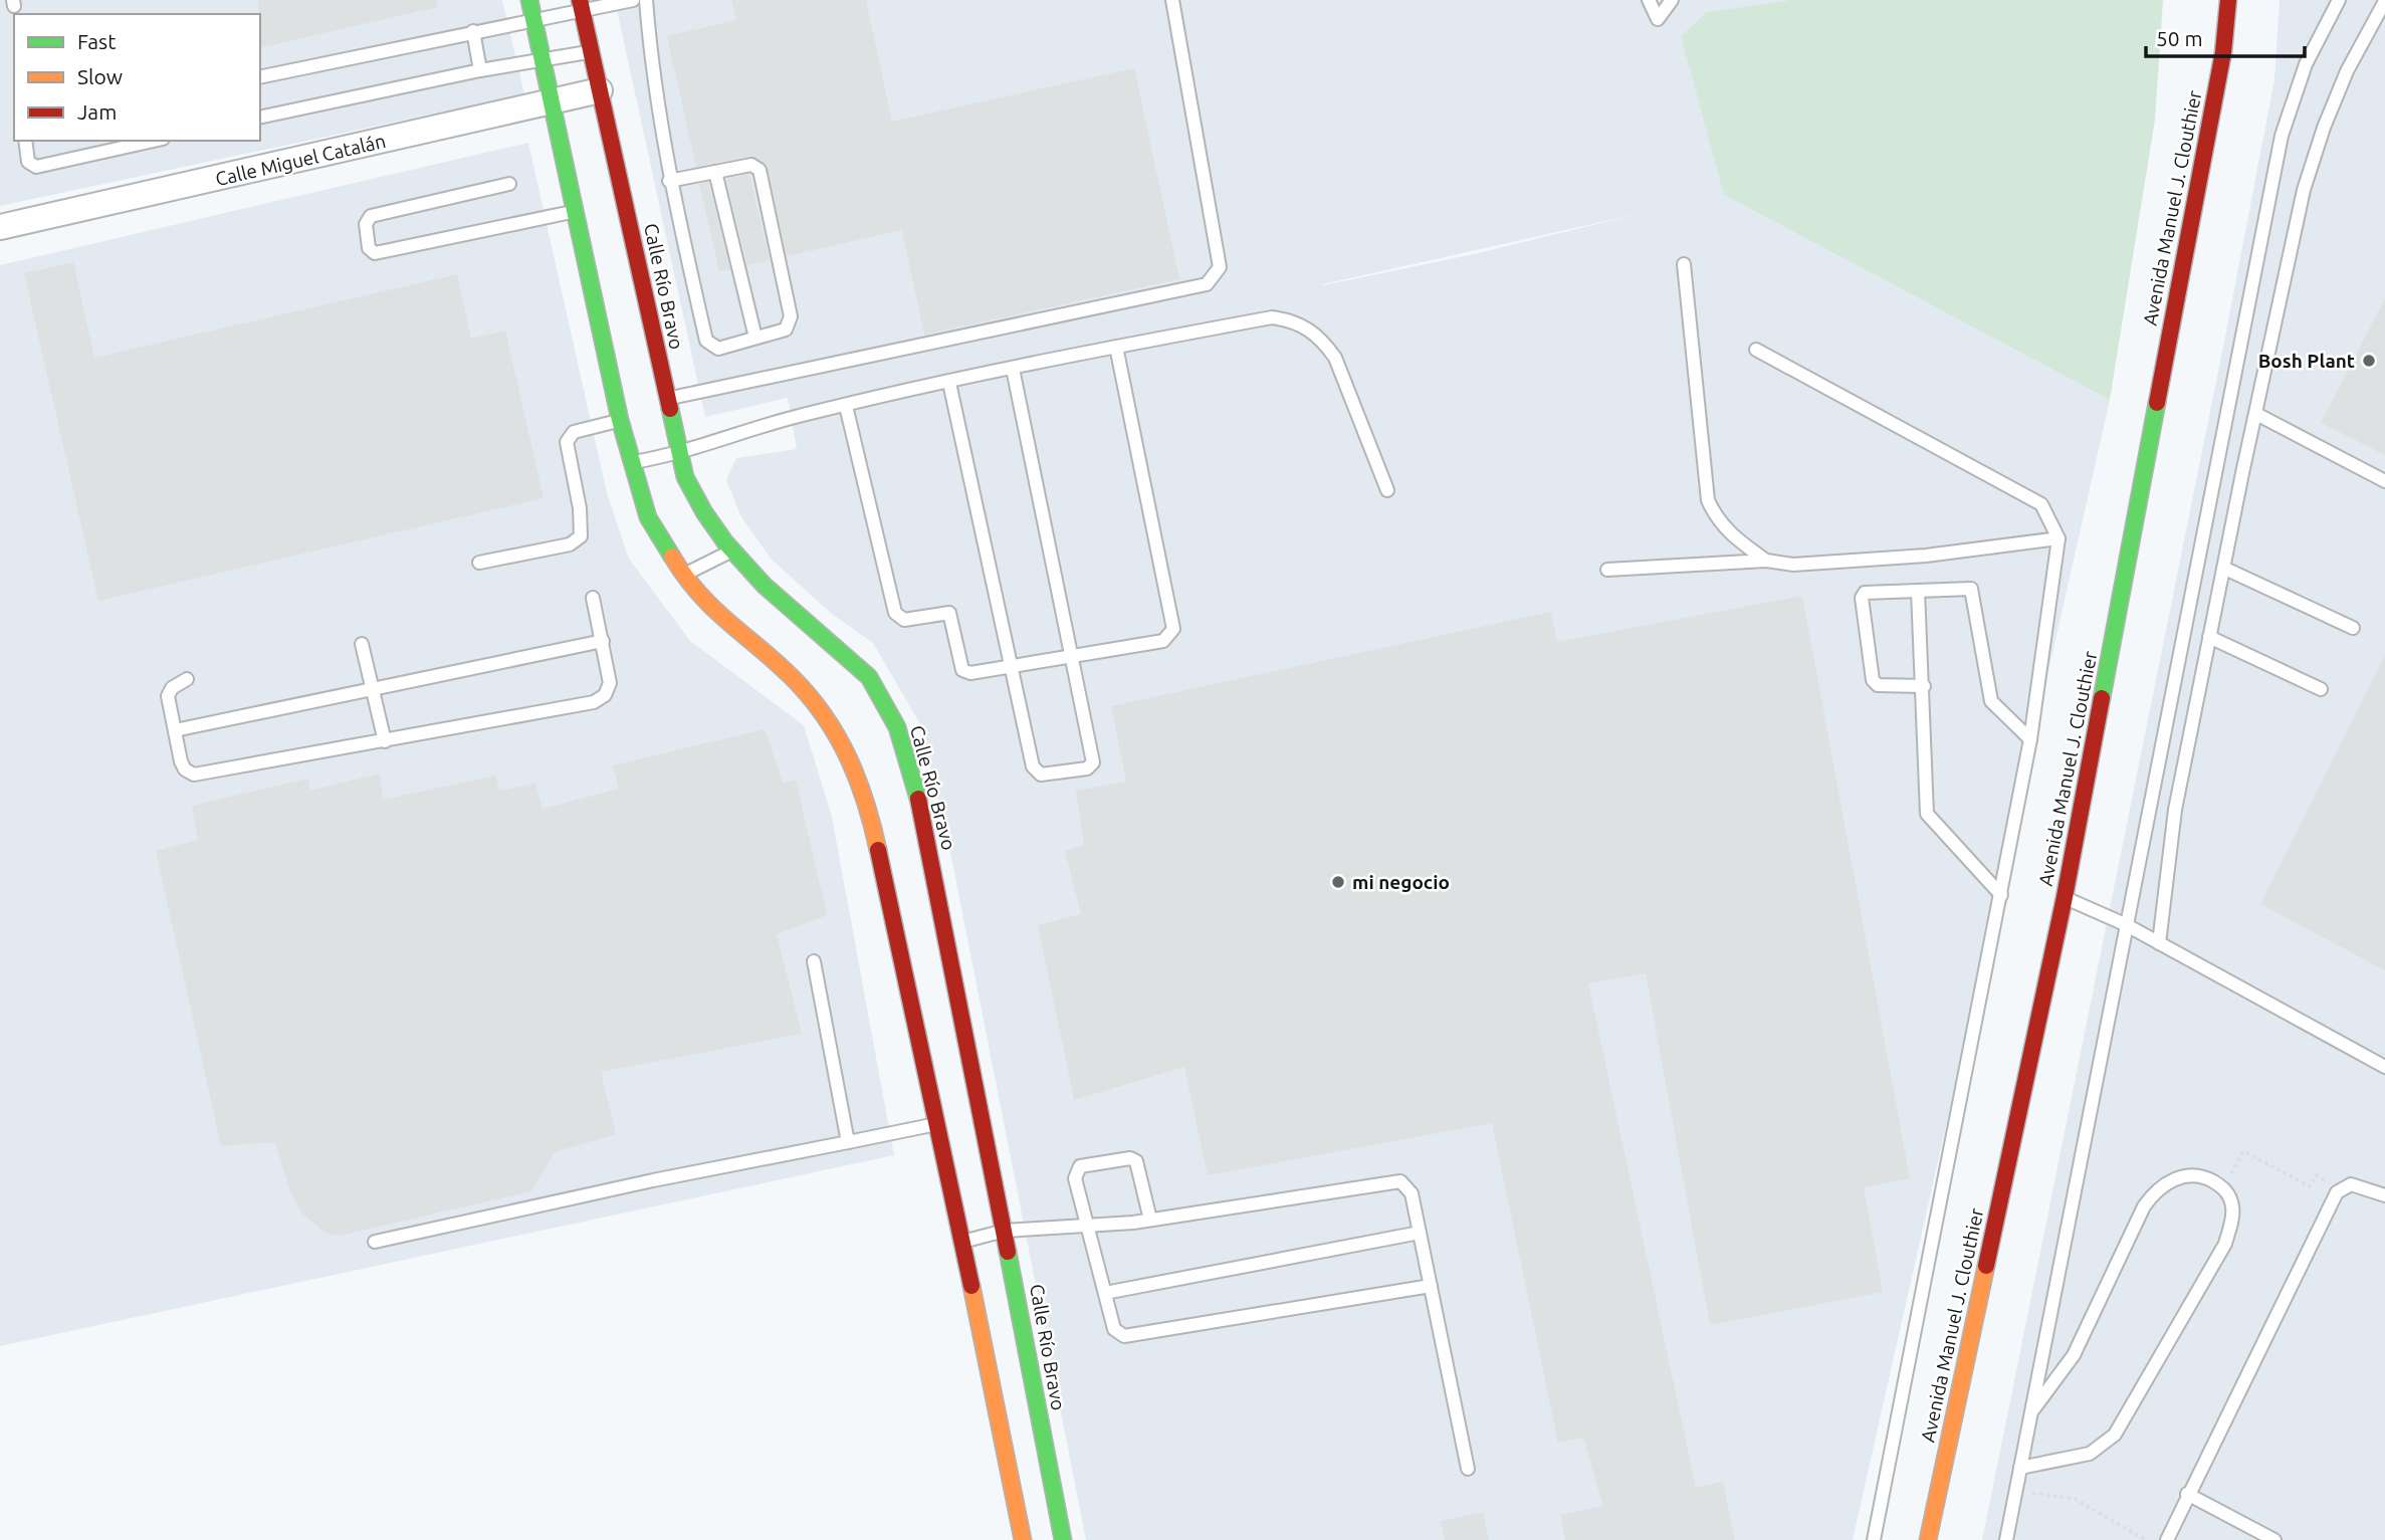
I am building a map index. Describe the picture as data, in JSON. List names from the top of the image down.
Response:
{
  "streets": {
    "street": ["Calle Miguel Catalán", "Avenida Manuel J. Clouthier", "Calle Río Bravo"]
  },
  "crossings": [
    ["Calle Miguel Catalán", "Calle Río Bravo"]
  ],
  "places": ["Bosh Plant", "mi negocio"],
  "legend": ["Fast", "Slow", "Jam"],
  "scale_bar": "50 m"
}
